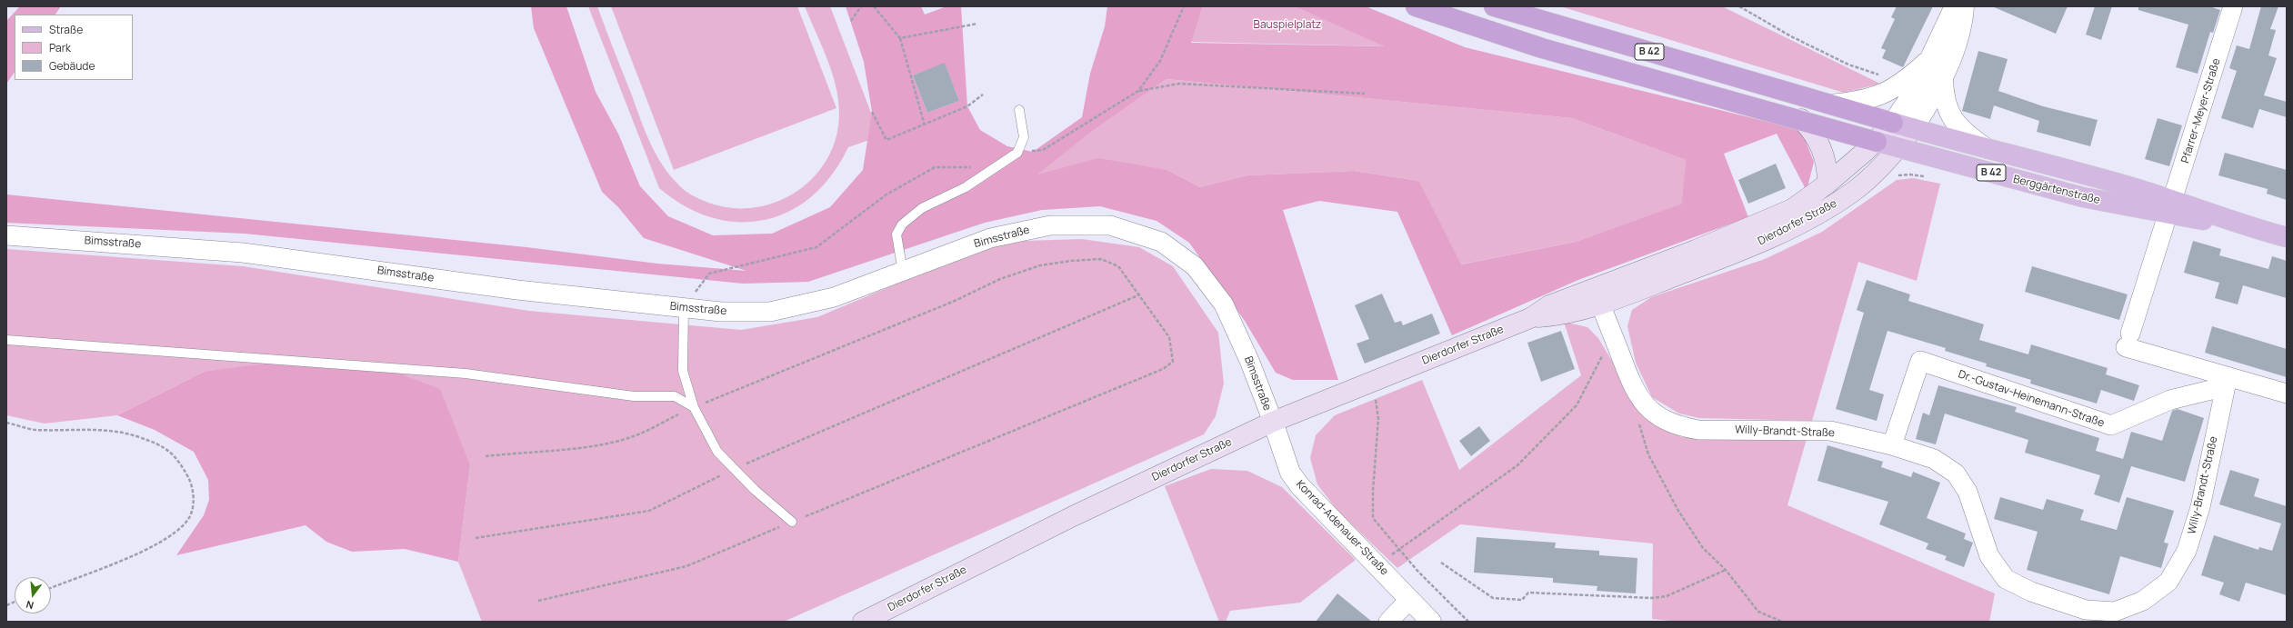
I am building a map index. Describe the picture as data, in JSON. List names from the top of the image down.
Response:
{
  "streets": {
    "highway": ["B 42"],
    "main road": ["Berggärtenstraße", "Dierdorfer Straße"],
    "street": [
      "Pfarrer-Meyer-Straße",
      "Bimsstraße",
      "Dr.-Gustav-Heinemann-Straße",
      "Willy-Brandt-Straße",
      "Konrad-Adenauer-Straße"
    ]
  },
  "crossings": [
    ["B 42", "Berggärtenstraße"],
    ["B 42", "Dierdorfer Straße"],
    ["Pfarrer-Meyer-Straße", "Berggärtenstraße"],
    ["Berggärtenstraße", "Dierdorfer Straße"],
    ["Dierdorfer Straße", "Bimsstraße"],
    ["Dierdorfer Straße", "Willy-Brandt-Straße"],
    ["Dierdorfer Straße", "Konrad-Adenauer-Straße"],
    ["Bimsstraße", "Konrad-Adenauer-Straße"],
    ["Dr.-Gustav-Heinemann-Straße", "Willy-Brandt-Straße"]
  ],
  "parks": ["Bauspielplatz"],
  "legend": ["Straße", "Park", "Gebäude"],
  "north": "bottom"
}
